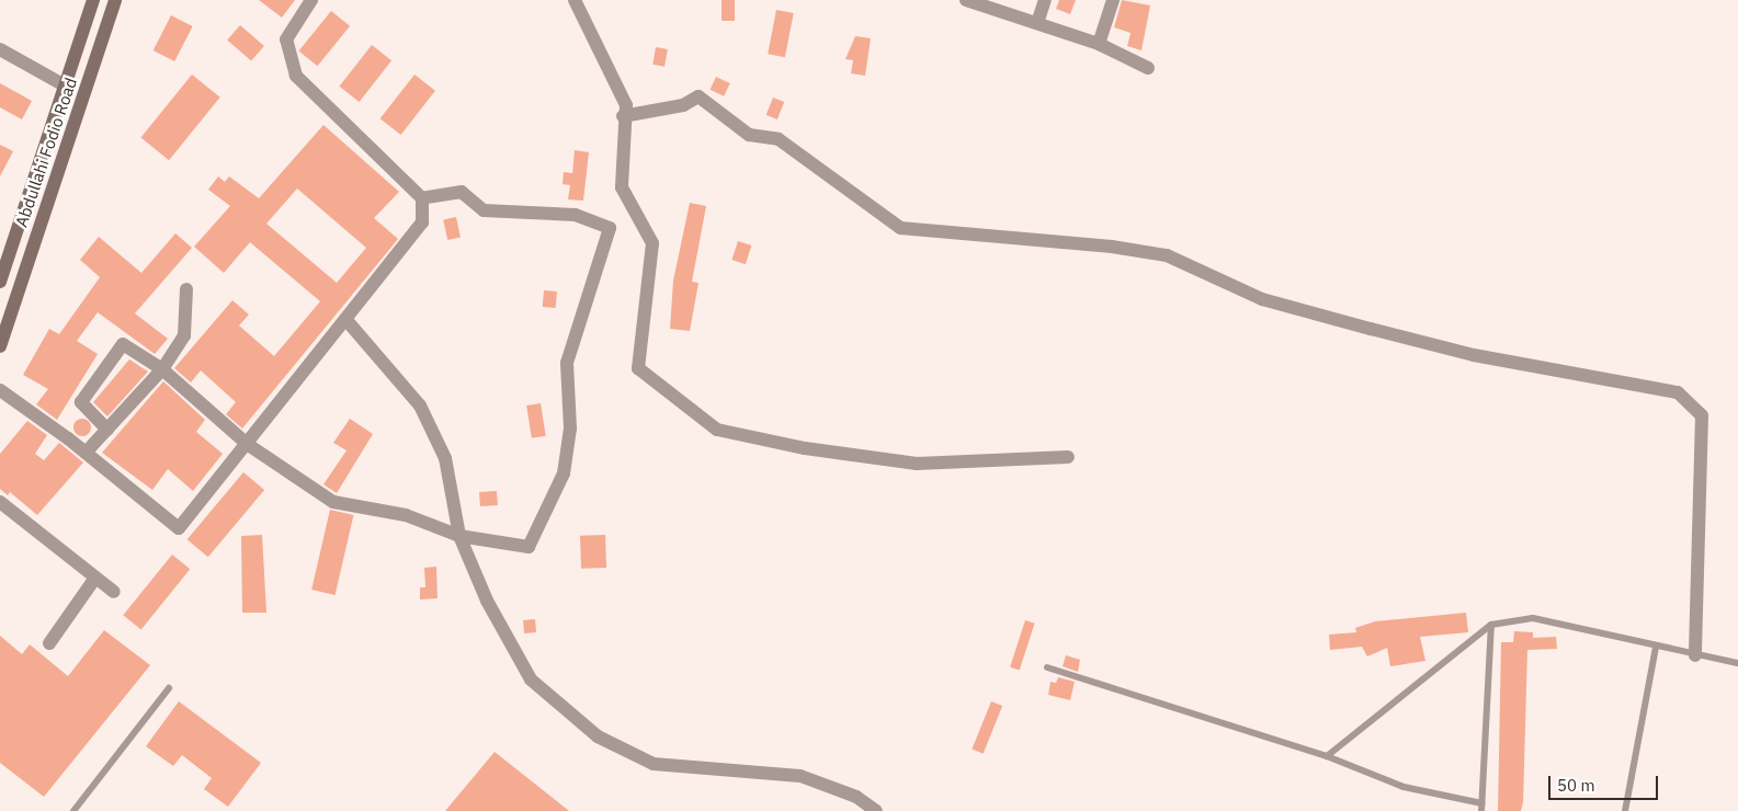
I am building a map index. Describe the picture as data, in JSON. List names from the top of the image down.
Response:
{
  "streets": {
    "main road": ["Abdullahi Fodio Road"]
  },
  "scale_bar": "50 m"
}
